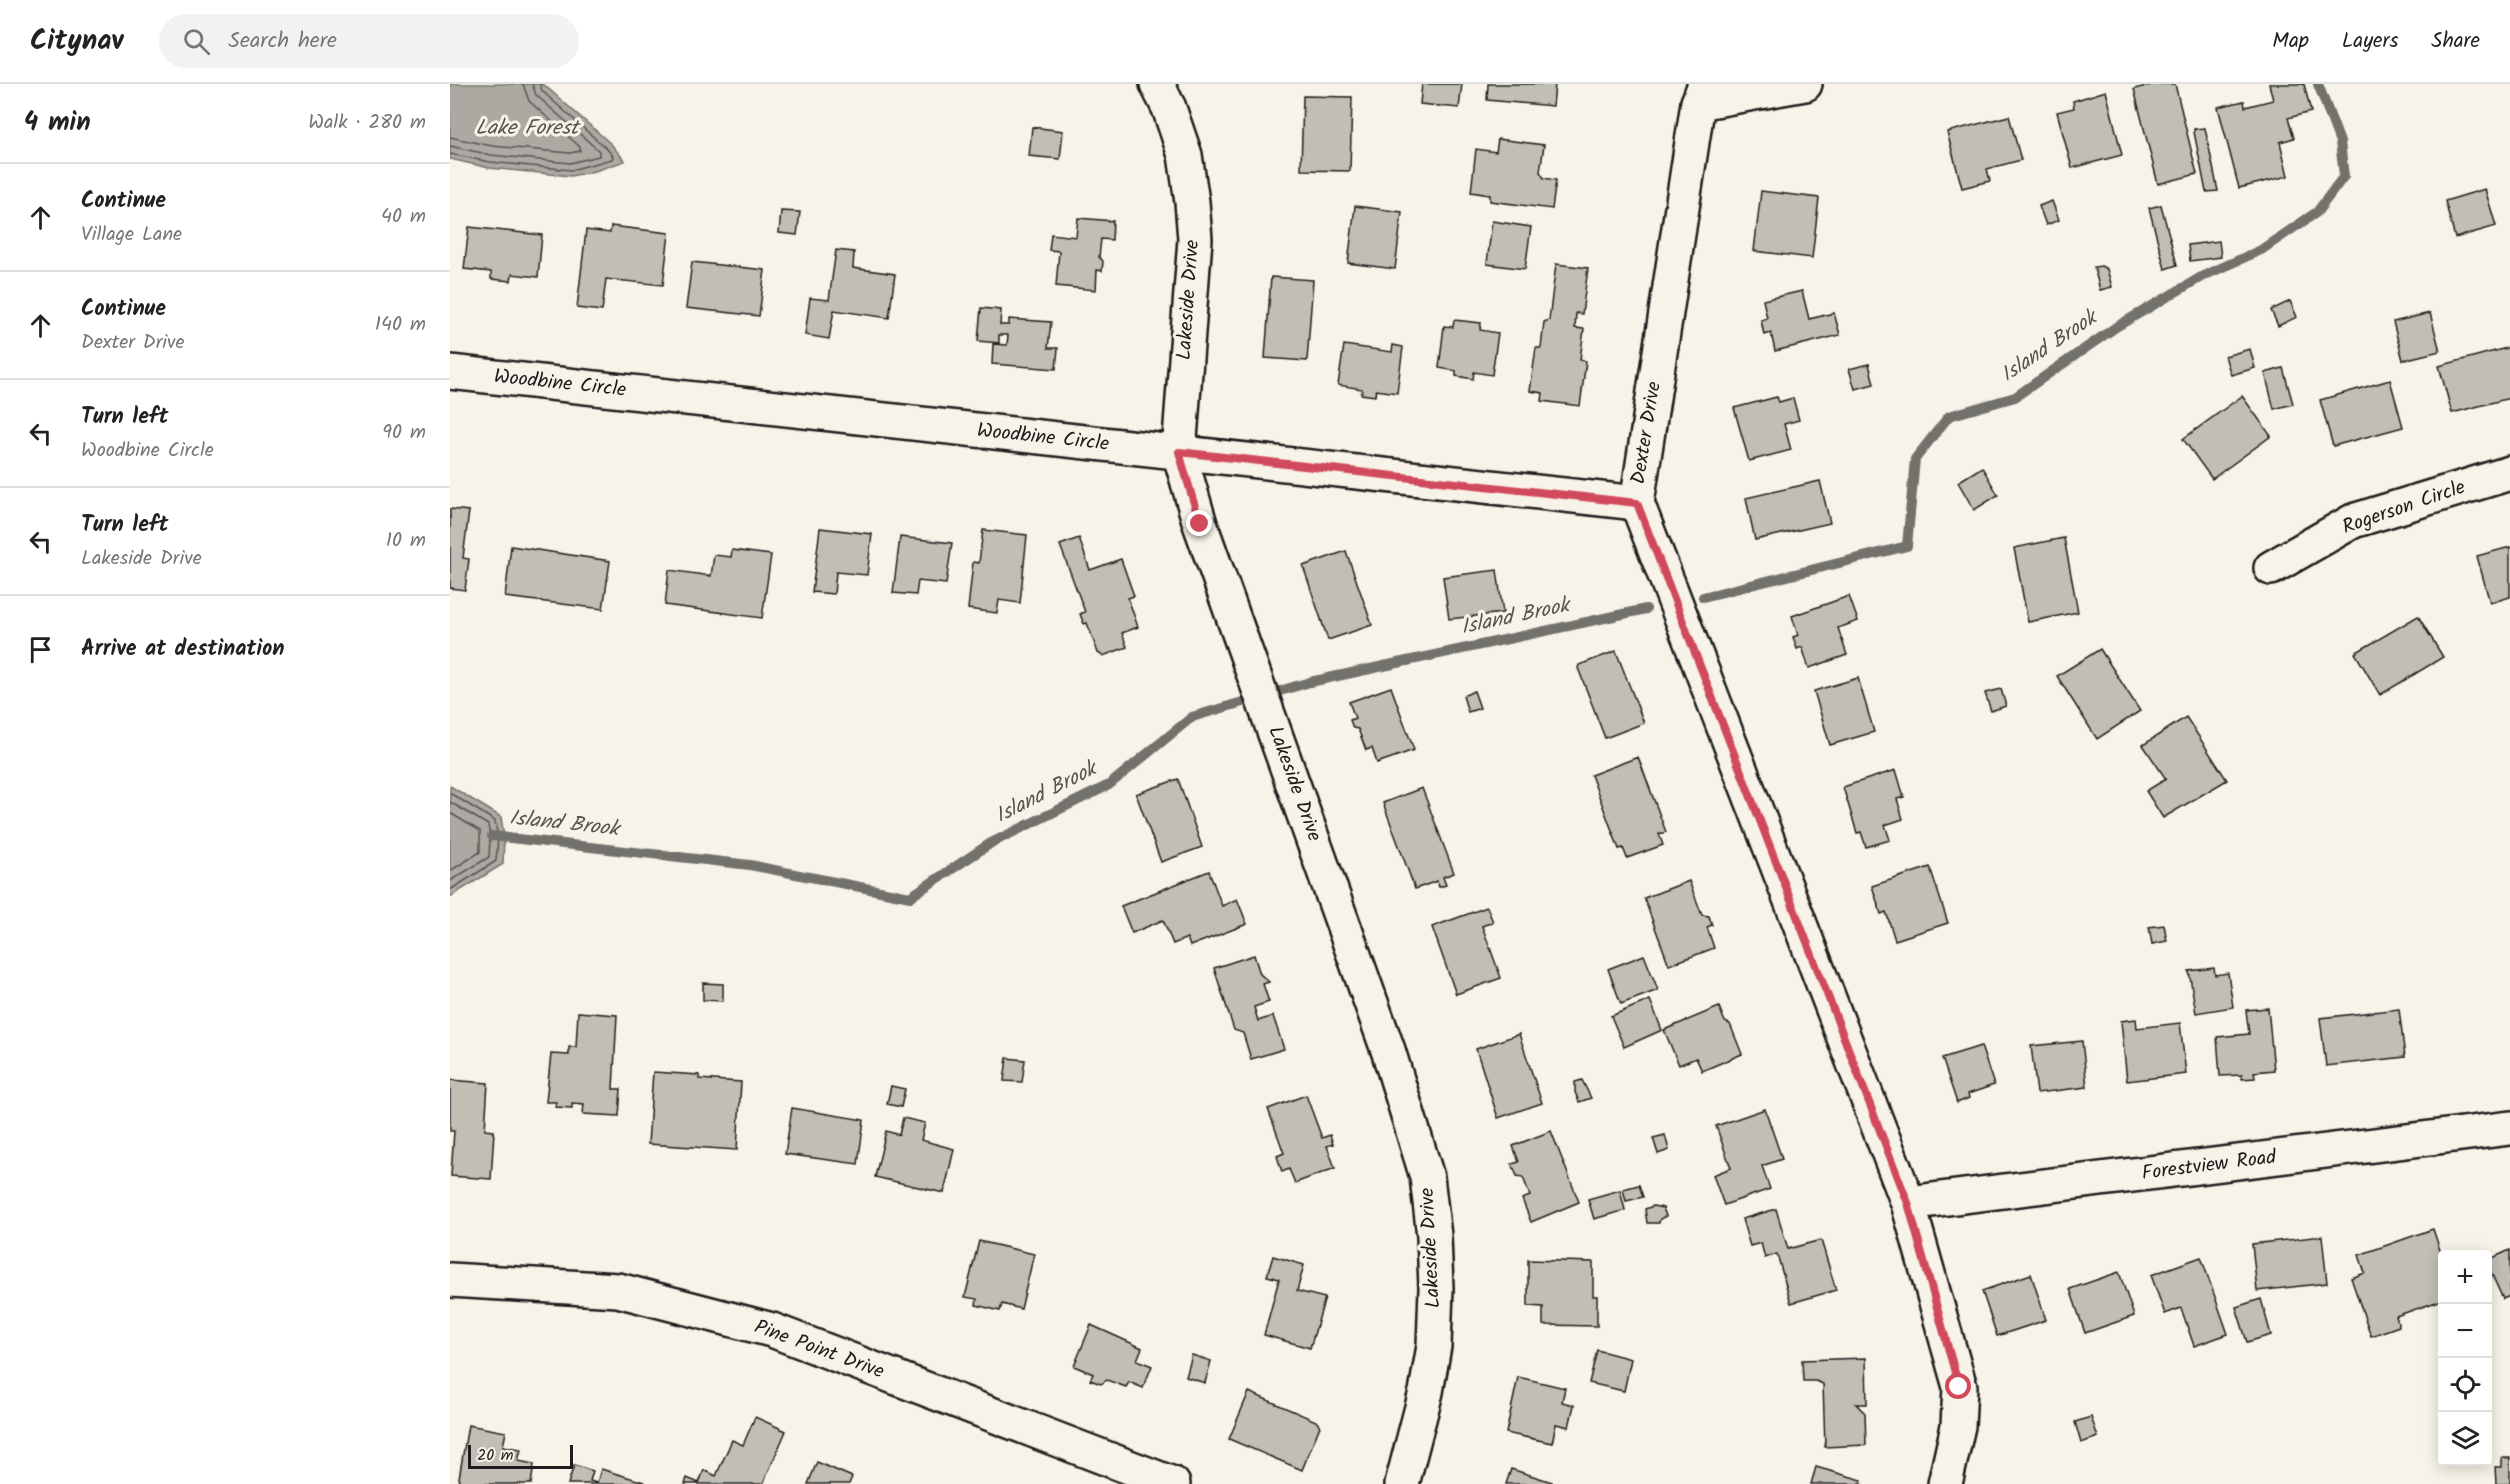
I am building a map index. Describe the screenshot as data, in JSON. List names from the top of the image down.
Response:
{
  "streets": {
    "street": [
      "Lakeside Drive",
      "Woodbine Circle",
      "Dexter Drive",
      "Rogerson Circle",
      "Forestview Road",
      "Pine Point Drive"
    ]
  },
  "crossings": [
    ["Lakeside Drive", "Woodbine Circle"],
    ["Woodbine Circle", "Dexter Drive"],
    ["Dexter Drive", "Forestview Road"]
  ],
  "water": ["Lake Forest", "Island Brook"],
  "scale_bar": "20 m",
  "page": {
    "header": "Citynav",
    "search": "Search here",
    "nav": ["Map", "Layers", "Share"],
    "heading": ["4 min", "Walk · 280 m"],
    "list": [
      ["Continue", "Village Lane", "40 m"],
      ["Continue", "Dexter Drive", "140 m"],
      ["Turn left", "Woodbine Circle", "90 m"],
      ["Turn left", "Lakeside Drive", "10 m"],
      "Arrive at destination"
    ],
    "map_buttons": ["+", "−"],
    "scale": "20 m"
  }
}
